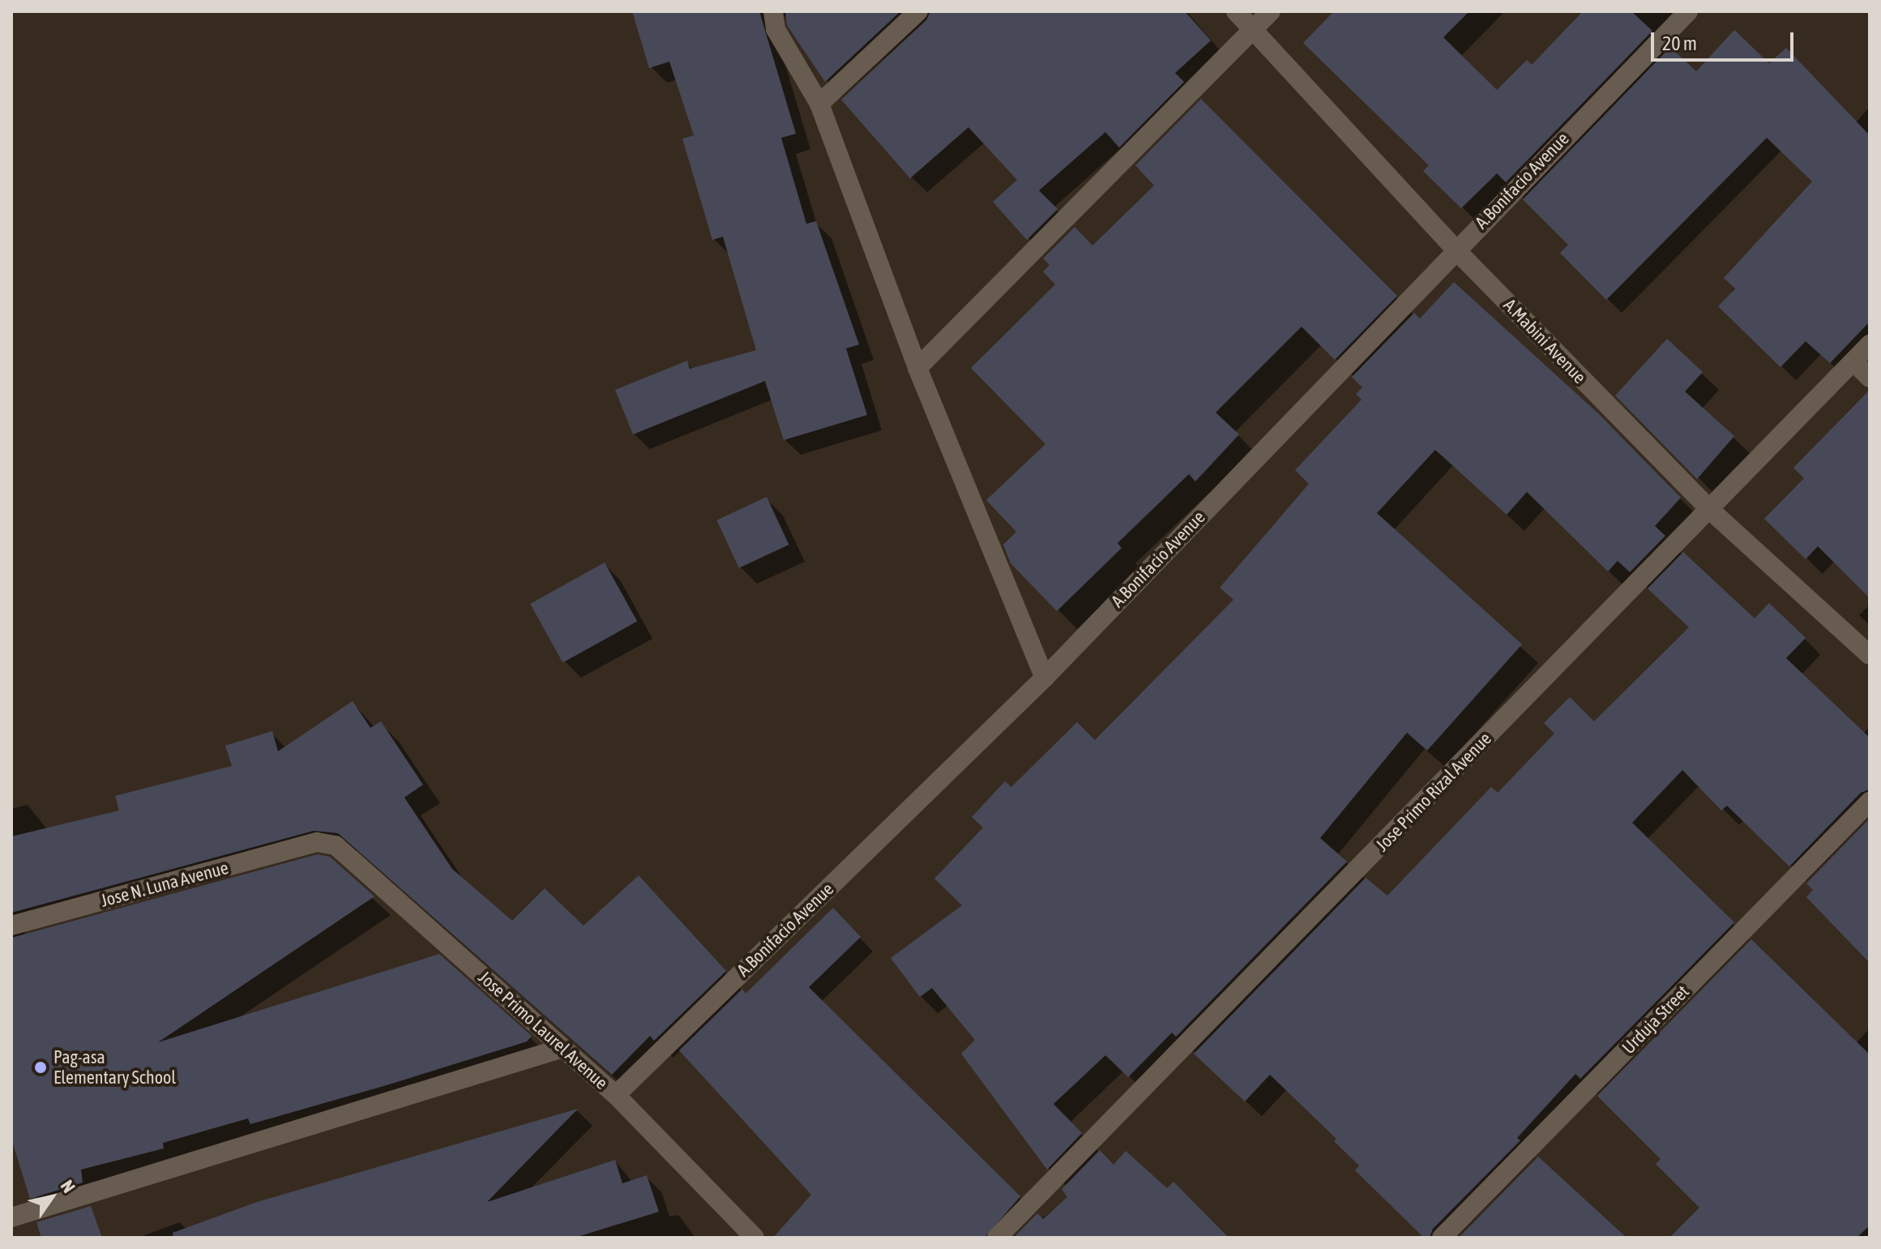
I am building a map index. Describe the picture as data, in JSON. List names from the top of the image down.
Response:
{
  "streets": {
    "street": [
      "A.Bonifacio Avenue",
      "A.Mabini Avenue",
      "Jose Primo Rizal Avenue",
      "Jose N. Luna Avenue",
      "Urduja Street",
      "Jose Primo Laurel Avenue"
    ]
  },
  "crossings": [
    ["A.Bonifacio Avenue", "A.Mabini Avenue"],
    ["A.Bonifacio Avenue", "Jose Primo Laurel Avenue"],
    ["A.Mabini Avenue", "Jose Primo Rizal Avenue"],
    ["Jose N. Luna Avenue", "Jose Primo Laurel Avenue"]
  ],
  "places": ["Pag-asa Elementary School"],
  "scale_bar": "20 m",
  "north": "top right"
}
